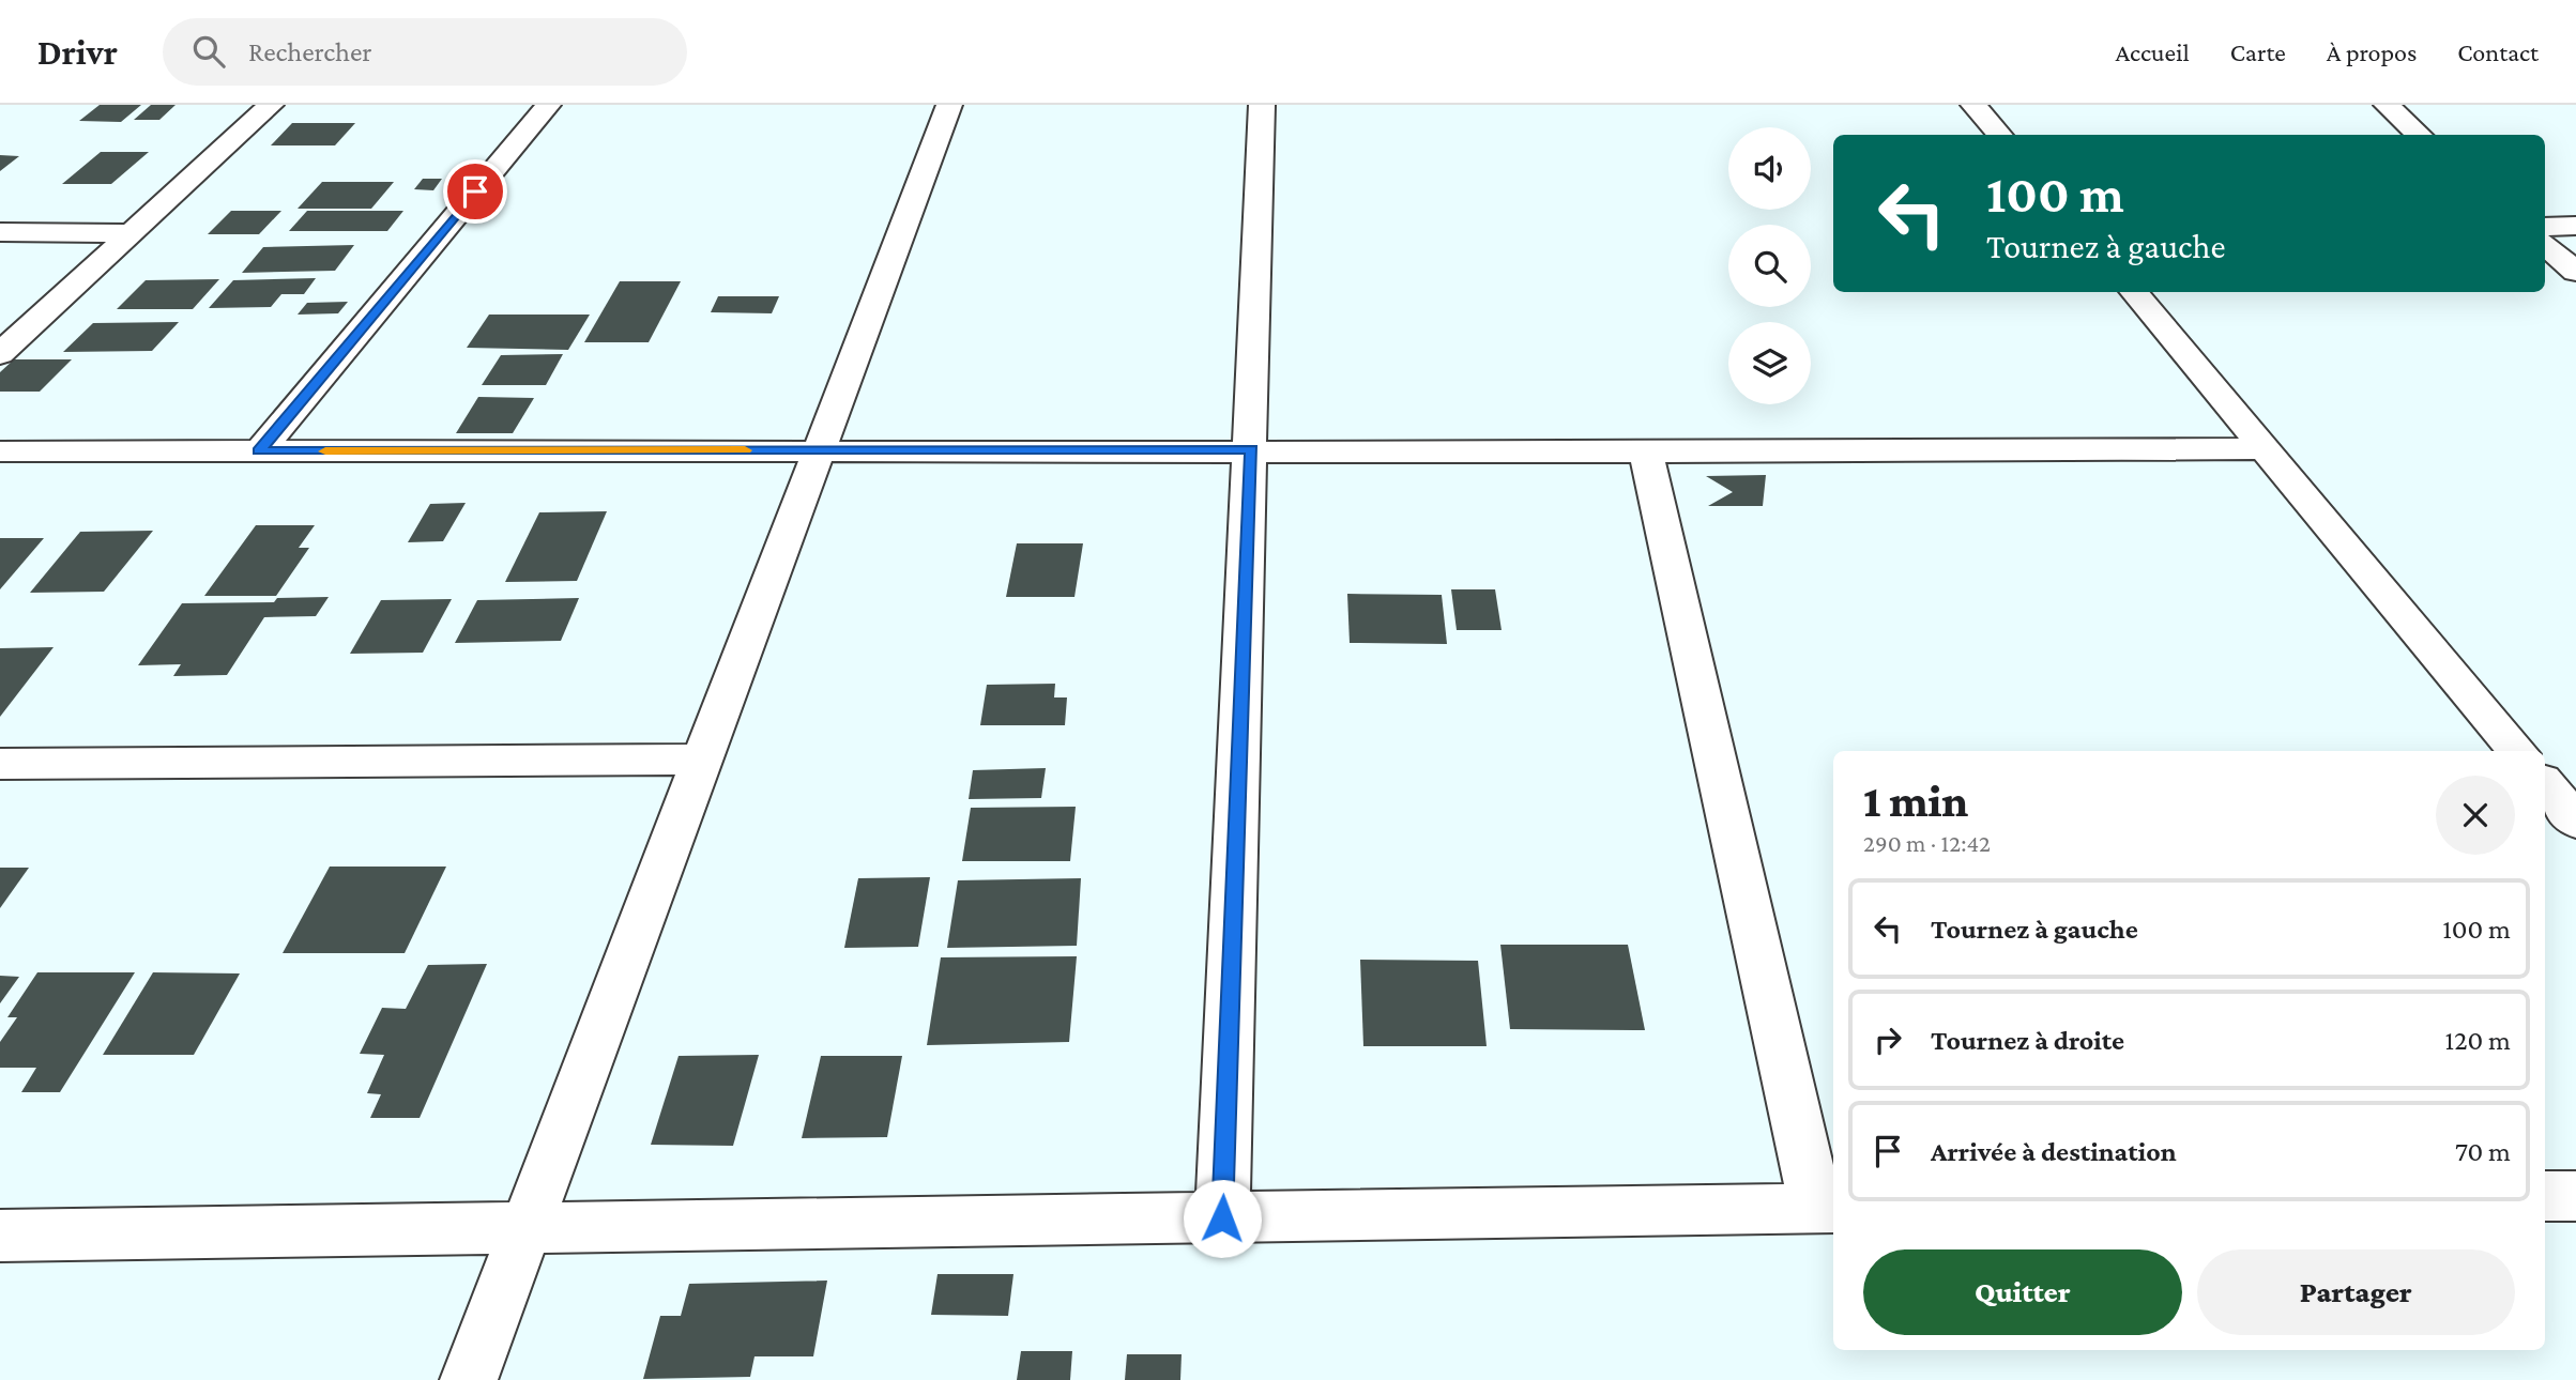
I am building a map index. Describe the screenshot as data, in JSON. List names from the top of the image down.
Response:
{
  "page": {
    "header": "Drivr",
    "search": "Rechercher",
    "nav": [
      "Accueil",
      "Carte",
      "À propos",
      "Contact"
    ],
    "turn": ["100 m", "Tournez à gauche"],
    "heading": ["1 min", "290 m · 12:42"],
    "list": [
      {
        "name": "Tournez à gauche",
        "value": "100 m"
      },
      {
        "name": "Tournez à droite",
        "value": "120 m"
      },
      {
        "name": "Arrivée à destination",
        "value": "70 m"
      }
    ],
    "buttons": ["Quitter", "Partager"]
  }
}
